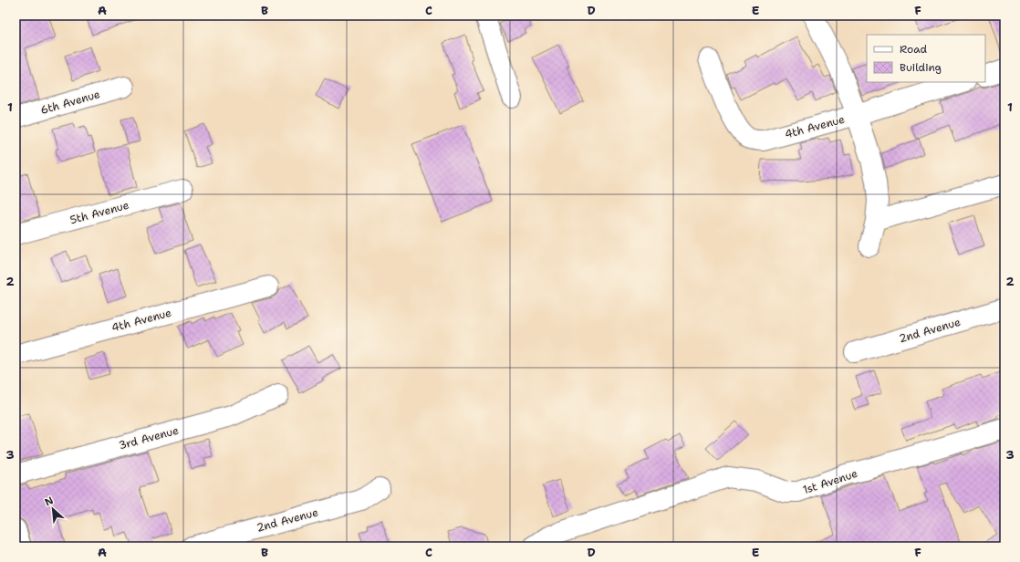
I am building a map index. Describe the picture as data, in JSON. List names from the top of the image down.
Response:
{
  "streets": {
    "street": [
      "6th Avenue",
      "4th Avenue",
      "5th Avenue",
      "2nd Avenue",
      "3rd Avenue",
      "1st Avenue"
    ]
  },
  "legend": ["Road", "Building"],
  "north": "top left",
  "grid": {
    "columns": [
      "A",
      "B",
      "C",
      "D",
      "E",
      "F"
    ],
    "rows": ["1", "2", "3"]
  }
}
